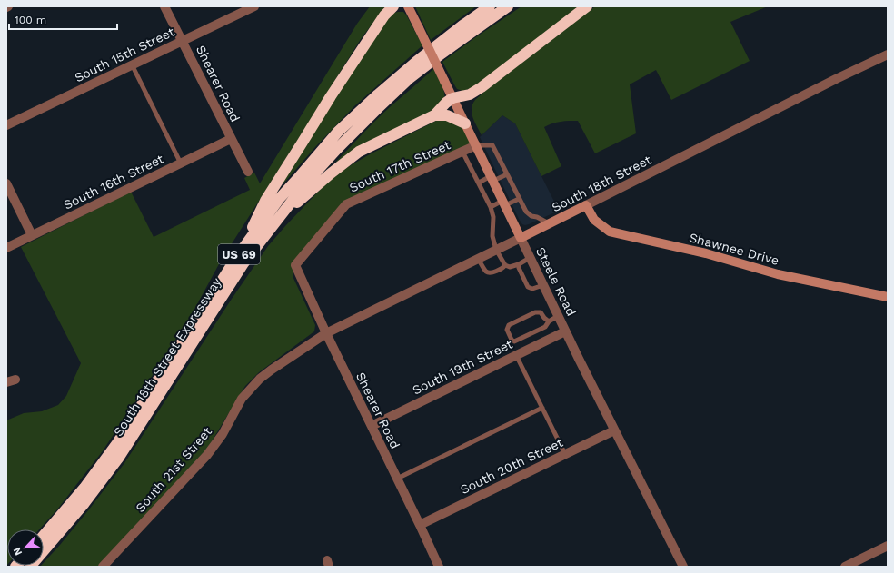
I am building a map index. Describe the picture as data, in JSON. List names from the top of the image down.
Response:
{
  "streets": {
    "highway": ["US 69", "South 18th Street Expressway"],
    "main road": ["South 18th Street", "Shawnee Drive", "Steele Road"],
    "street": [
      "South 15th Street",
      "Shearer Road",
      "South 17th Street",
      "South 16th Street",
      "South 19th Street",
      "South 20th Street",
      "South 21st Street"
    ]
  },
  "crossings": [
    ["South 15th Street", "Shearer Road"],
    ["Shearer Road", "South 17th Street"],
    ["Shearer Road", "South 16th Street"],
    ["Shearer Road", "South 18th Street"],
    ["Shearer Road", "South 19th Street"],
    ["Shearer Road", "South 20th Street"],
    ["Shearer Road", "South 21st Street"],
    ["South 17th Street", "Steele Road"],
    ["South 18th Street", "Shawnee Drive"],
    ["South 18th Street", "Steele Road"],
    ["South 18th Street", "South 21st Street"],
    ["Steele Road", "South 19th Street"],
    ["Steele Road", "South 20th Street"]
  ],
  "scale_bar": "100 m",
  "north": "bottom left"
}
